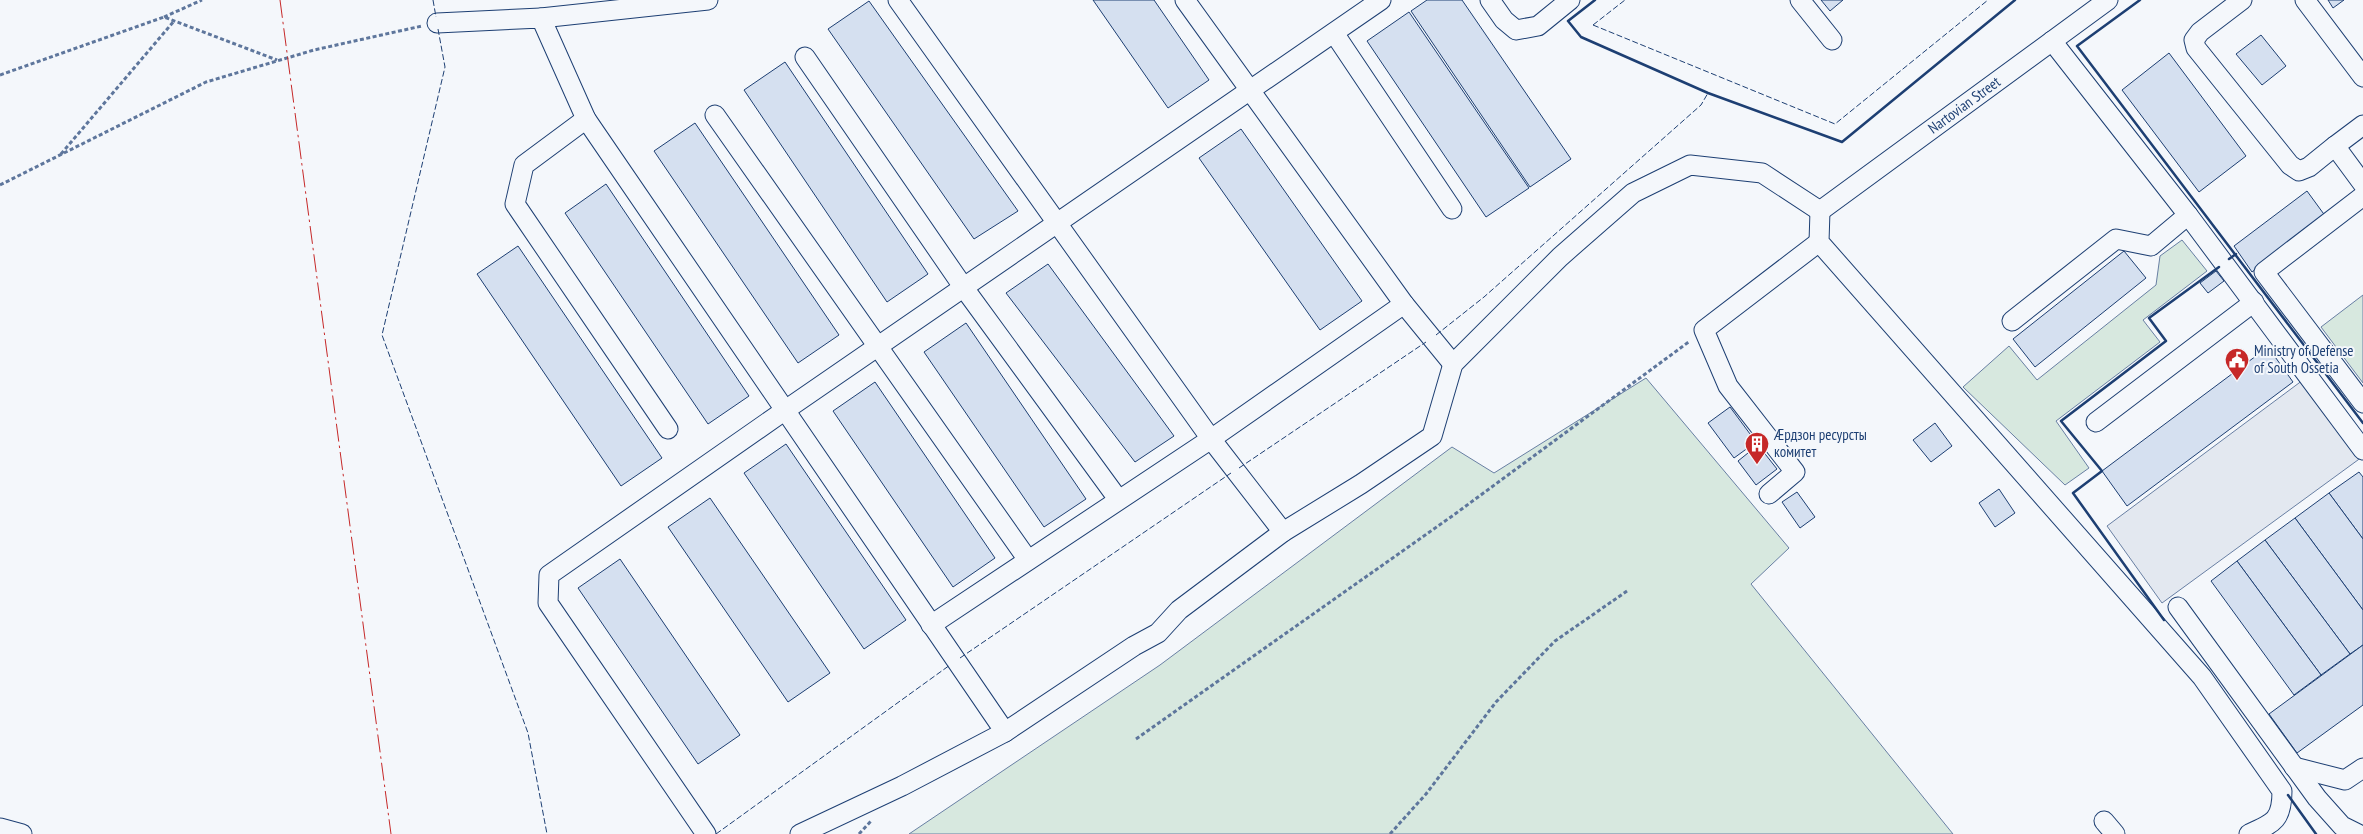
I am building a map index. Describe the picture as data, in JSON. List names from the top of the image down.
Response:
{
  "streets": {
    "street": ["Nartovian Street"]
  },
  "places": {
    "public building": ["Ministry of Defense of South Ossetia"],
    "building": ["Æрдзон ресурсты комитет"]
  }
}
